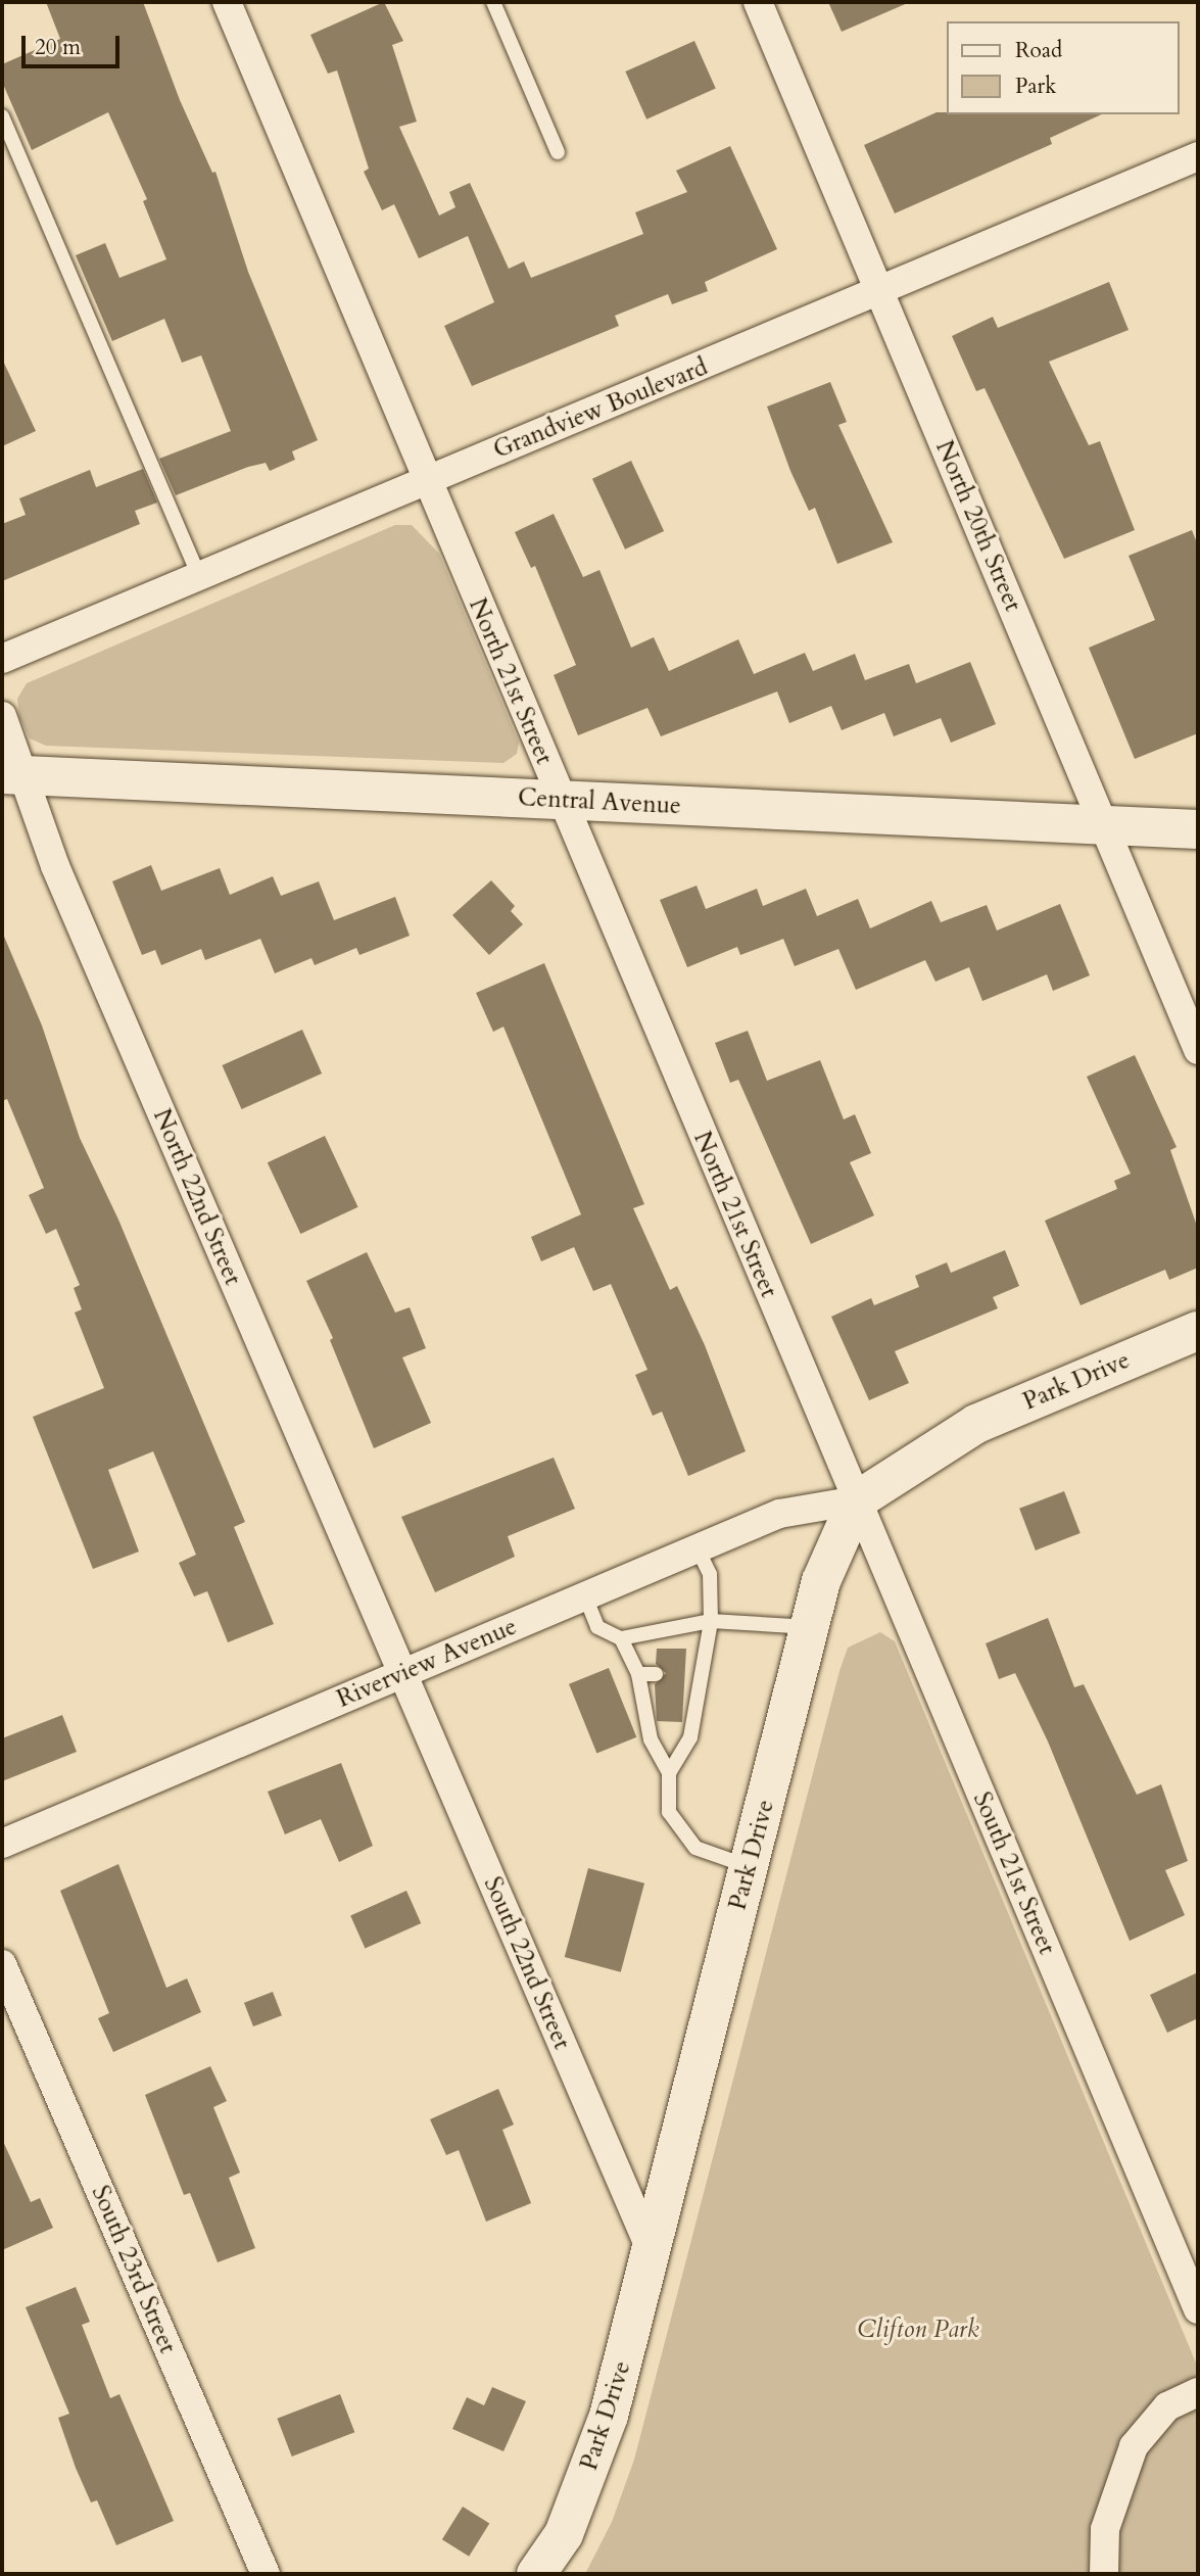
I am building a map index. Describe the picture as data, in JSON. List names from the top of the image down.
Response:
{
  "streets": {
    "main road": ["Central Avenue", "Park Drive"],
    "street": [
      "Grandview Boulevard",
      "North 20th Street",
      "North 21st Street",
      "North 22nd Street",
      "Riverview Avenue",
      "South 21st Street",
      "South 22nd Street",
      "South 23rd Street"
    ]
  },
  "crossings": [
    ["Grandview Boulevard", "North 20th Street"],
    ["Grandview Boulevard", "North 21st Street"],
    ["North 20th Street", "Central Avenue"],
    ["North 21st Street", "Central Avenue"],
    ["North 21st Street", "South 21st Street"],
    ["Central Avenue", "North 22nd Street"],
    ["North 22nd Street", "Riverview Avenue"],
    ["North 22nd Street", "South 22nd Street"],
    ["Park Drive", "Riverview Avenue"],
    ["Park Drive", "South 21st Street"],
    ["Park Drive", "South 22nd Street"],
    ["Riverview Avenue", "South 21st Street"],
    ["Riverview Avenue", "South 22nd Street"]
  ],
  "parks": ["Clifton Park"],
  "legend": ["Road", "Park"],
  "scale_bar": "20 m"
}
